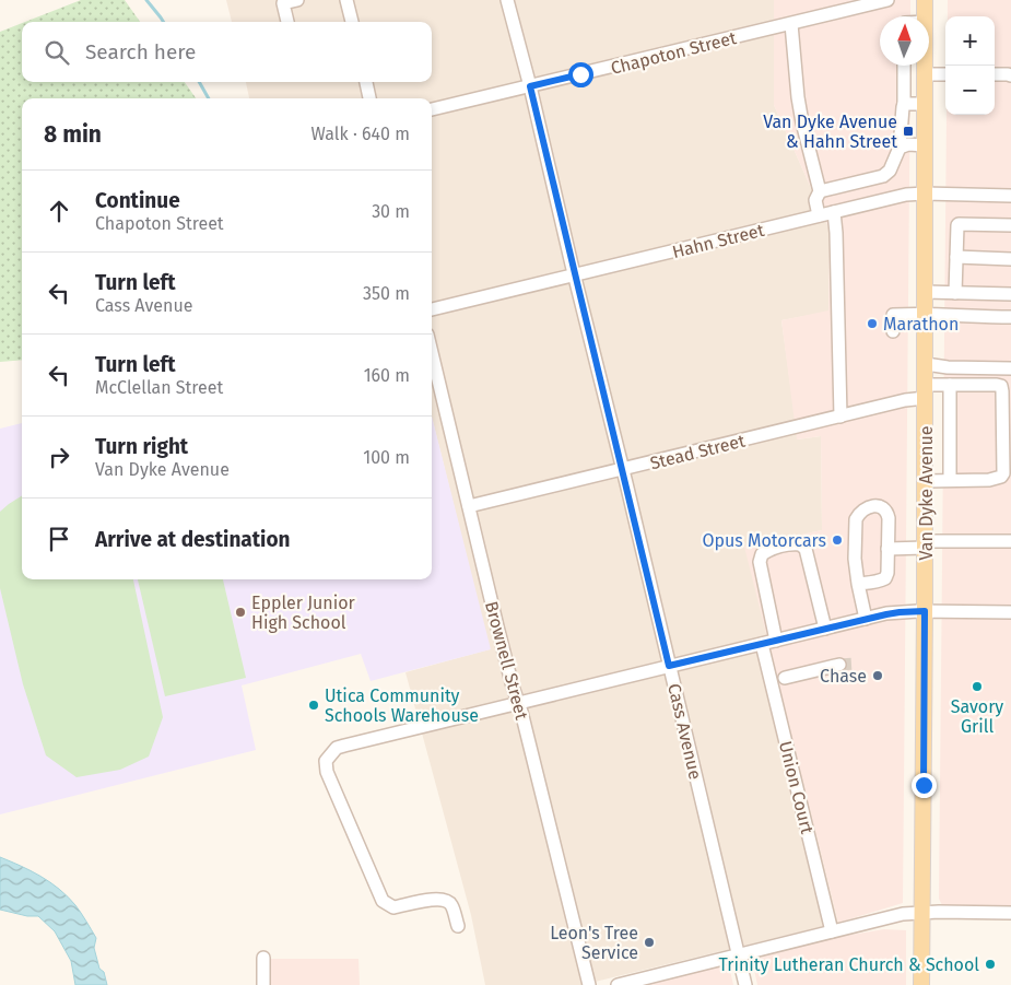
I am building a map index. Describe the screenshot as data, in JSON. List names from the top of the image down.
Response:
{
  "streets": {
    "main road": ["Van Dyke Avenue"],
    "street": [
      "Chapoton Street",
      "Hahn Street",
      "Stead Street",
      "Brownell Street",
      "Cass Avenue",
      "Union Court"
    ]
  },
  "crossings": [
    ["Chapoton Street", "Cass Avenue"],
    ["Hahn Street", "Van Dyke Avenue"],
    ["Hahn Street", "Cass Avenue"],
    ["Stead Street", "Van Dyke Avenue"],
    ["Stead Street", "Brownell Street"],
    ["Stead Street", "Cass Avenue"]
  ],
  "places": {
    "transit": ["Van Dyke Avenue & Hahn Street"],
    "other": [
      "Marathon",
      "Opus Motorcars",
      "Eppler Junior High School",
      "Chase",
      "Savory Grill",
      "Utica Community Schools Warehouse",
      "Leon's Tree Service",
      "Trinity Lutheran Church & School"
    ]
  },
  "north": "top",
  "page": {
    "map_buttons": ["+", "−"],
    "search": "Search here",
    "heading": ["8 min", "Walk · 640 m"],
    "list": [
      ["Continue", "Chapoton Street", "30 m"],
      ["Turn left", "Cass Avenue", "350 m"],
      ["Turn left", "McClellan Street", "160 m"],
      ["Turn right", "Van Dyke Avenue", "100 m"],
      "Arrive at destination"
    ]
  }
}
